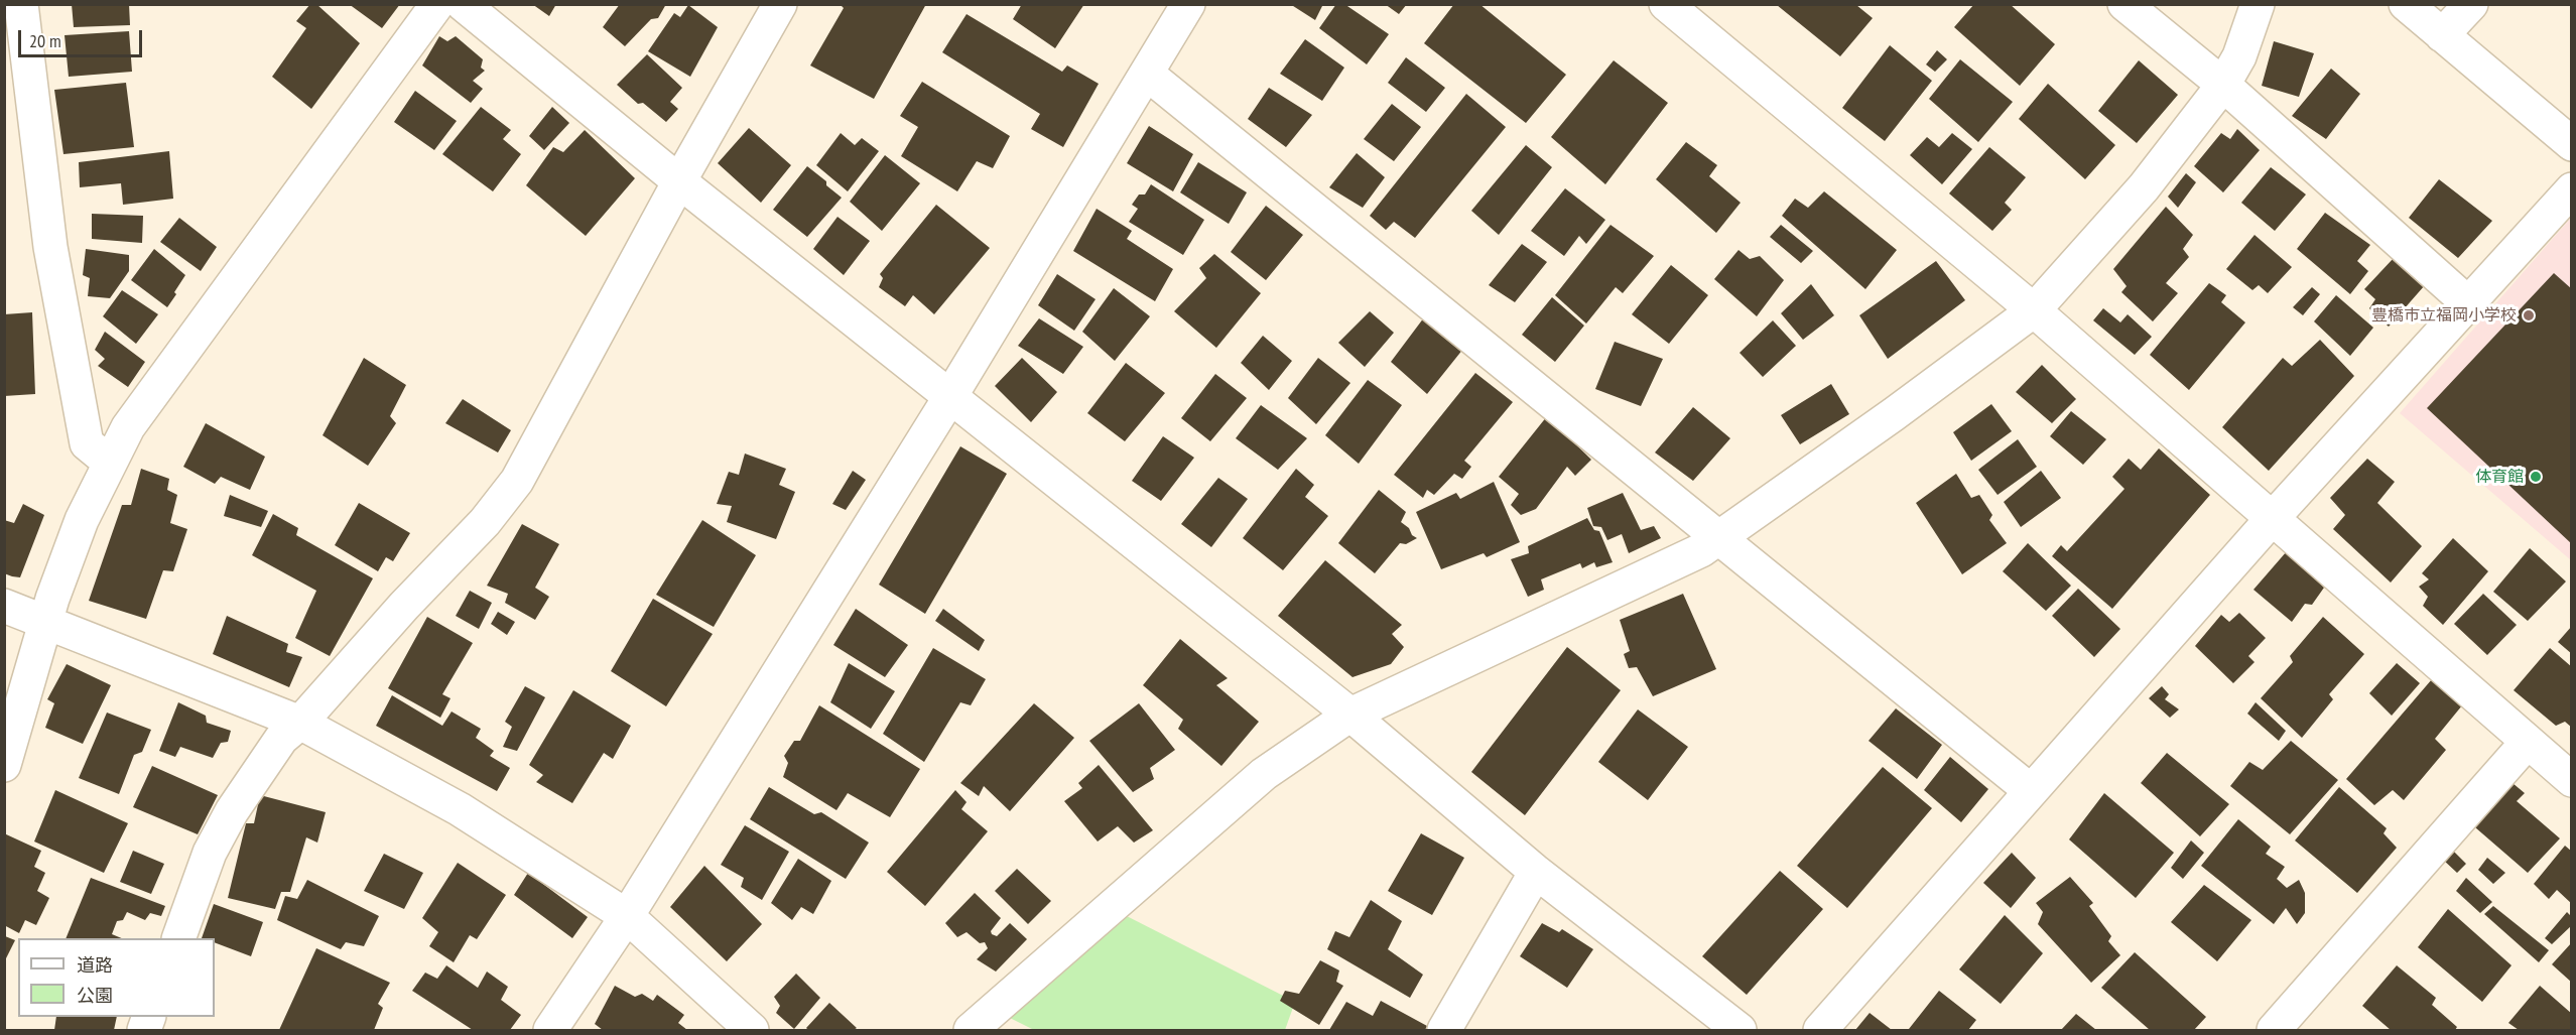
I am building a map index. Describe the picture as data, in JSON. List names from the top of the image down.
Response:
{
  "places": ["豊橋市立福岡小学校", "体育館"],
  "legend": ["道路", "公園"],
  "scale_bar": "20 m"
}
